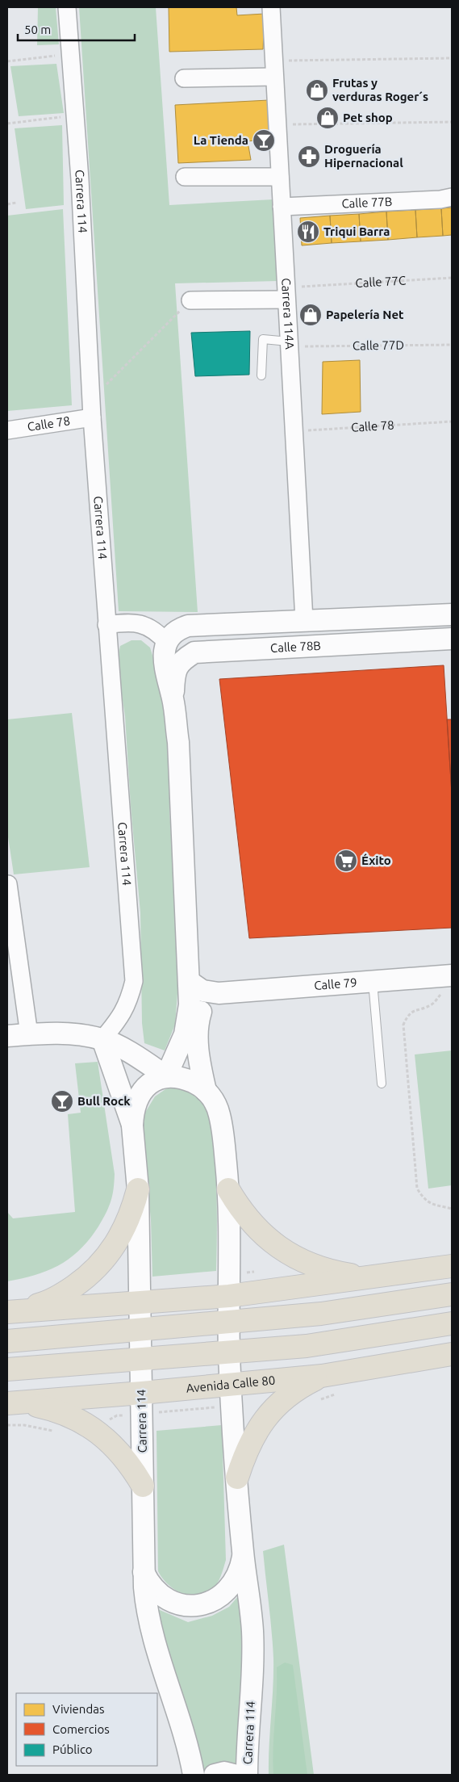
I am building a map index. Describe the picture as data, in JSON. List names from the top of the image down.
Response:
{
  "streets": {
    "highway": ["Avenida Calle 80"],
    "street": [
      "Carrera 114",
      "Calle 77B",
      "Carrera 114A",
      "Calle 78",
      "Calle 78B",
      "Calle 79"
    ],
    "path": ["Calle 77C", "Calle 77D"]
  },
  "crossings": [
    ["Carrera 114", "Calle 78"],
    ["Carrera 114", "Calle 79"],
    ["Carrera 114", "Avenida Calle 80"],
    ["Calle 77B", "Carrera 114A"],
    ["Carrera 114A", "Calle 78"],
    ["Carrera 114A", "Calle 78B"]
  ],
  "places": {
    "shop": ["Frutas y verduras Roger´s", "Pet shop", "Papelería Net"],
    "bar": ["La Tienda", "Bull Rock"],
    "pharmacy": ["Droguería Hipernacional"],
    "restaurant": ["Triqui Barra"],
    "supermarket": ["Éxito"]
  },
  "legend": ["Viviendas", "Comercios", "Público"],
  "scale_bar": "50 m"
}
